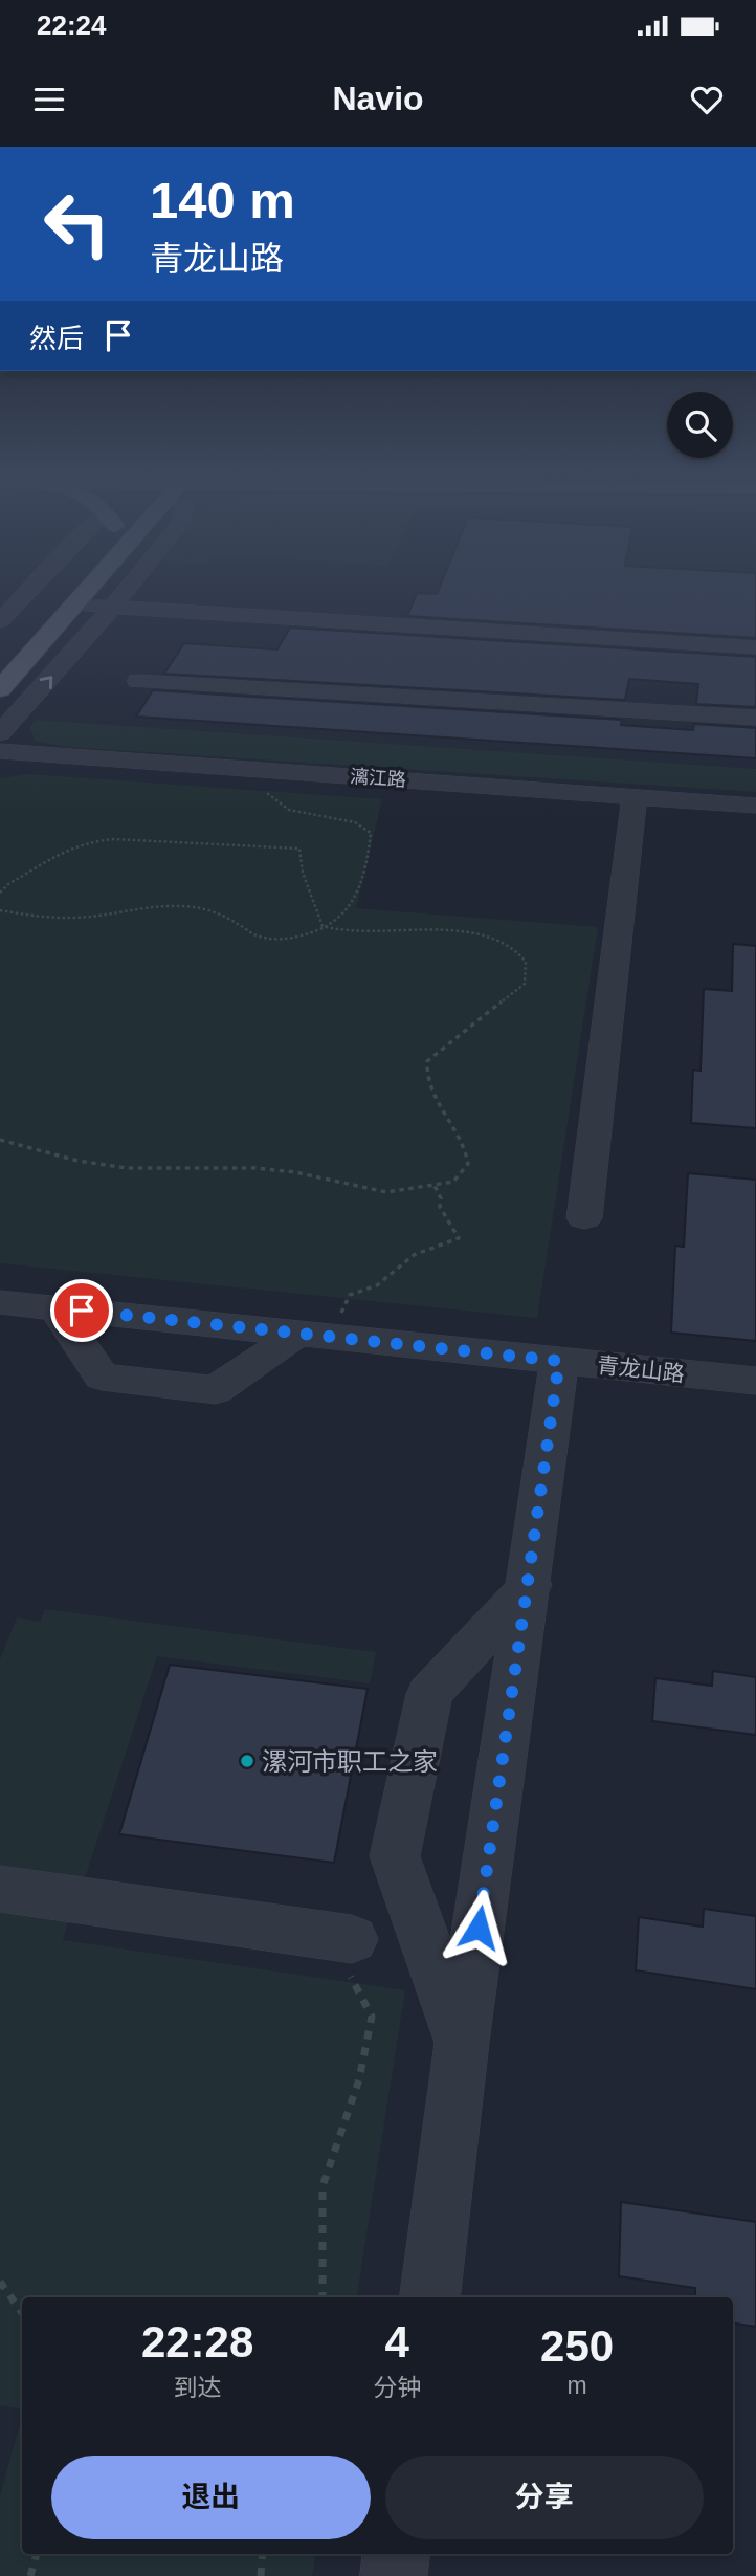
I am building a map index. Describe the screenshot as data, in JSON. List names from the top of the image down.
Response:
{
  "streets": {
    "street": ["漓江路", "青龙山路"]
  },
  "places": ["漯河市职工之家"],
  "page": {
    "status": "22:24",
    "header": "Navio",
    "turn": ["140 m", "青龙山路"],
    "then": "然后",
    "eta": [
      "22:28",
      "到达",
      "4",
      "分钟",
      "250",
      "m"
    ],
    "buttons": ["退出", "分享"]
  }
}
